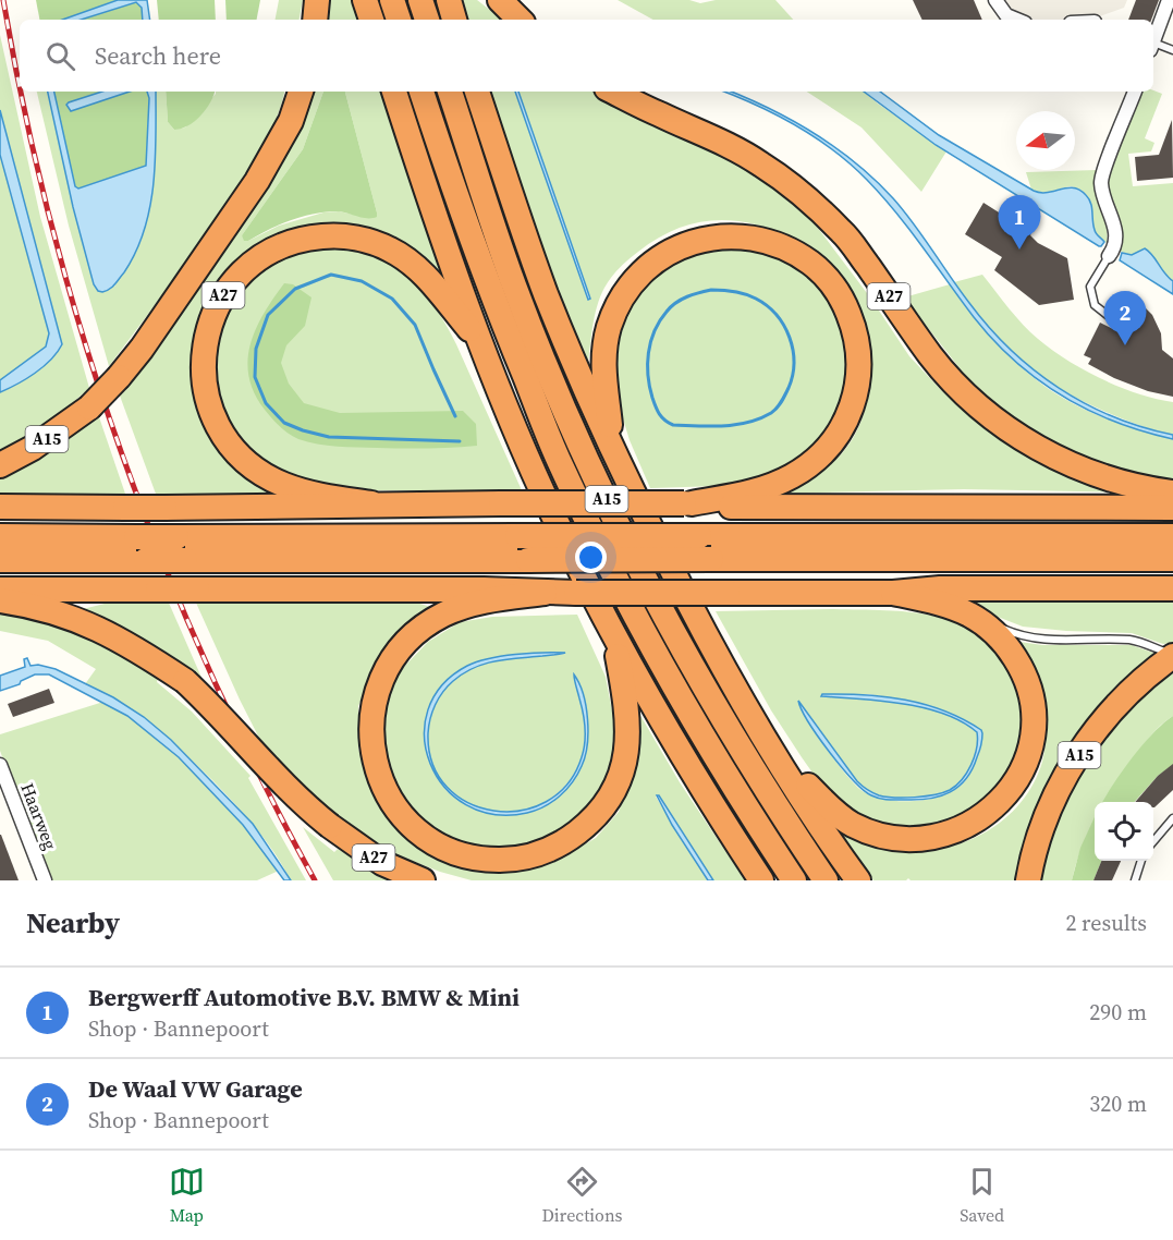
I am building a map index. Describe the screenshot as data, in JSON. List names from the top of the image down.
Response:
{
  "streets": {
    "highway": ["A27", "A15"],
    "street": ["Haarweg"]
  },
  "crossings": [
    ["A27", "A15"]
  ],
  "north": "left",
  "page": {
    "search": "Search here",
    "pins": ["1", "2"],
    "heading": ["Nearby", "2 results"],
    "list": [
      {
        "mark": "1",
        "name": "Bergwerff Automotive B.V. BMW & Mini",
        "note": "Shop · Bannepoort",
        "value": "290 m"
      },
      {
        "mark": "2",
        "name": "De Waal VW Garage",
        "note": "Shop · Bannepoort",
        "value": "320 m"
      }
    ],
    "nav": ["Map", "Directions", "Saved"]
  }
}
